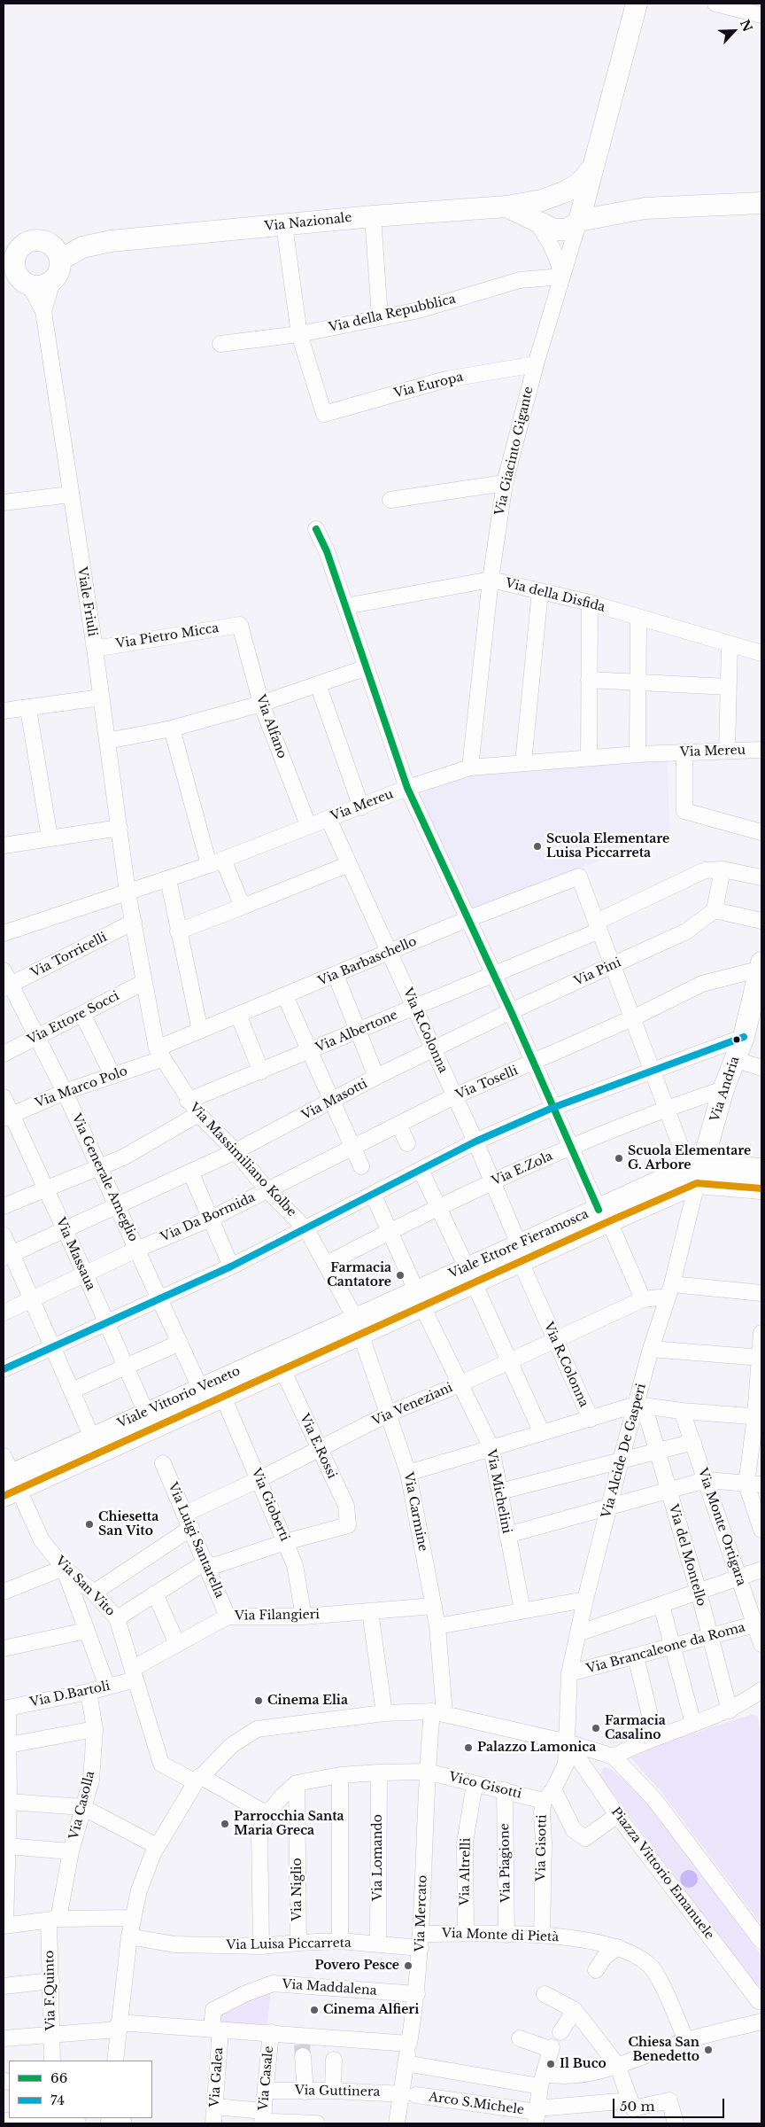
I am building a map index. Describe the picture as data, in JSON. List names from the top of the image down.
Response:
{
  "streets": {
    "main road": [
      "Via Nazionale",
      "Via Andria",
      "Viale Ettore Fieramosca",
      "Viale Vittorio Veneto"
    ],
    "street": [
      "Via della Repubblica",
      "Via Europa",
      "Via Giacinto Gigante",
      "Via della Disfida",
      "Viale Friuli",
      "Via Pietro Micca",
      "Via Alfano",
      "Via Mereu",
      "Via Torricelli",
      "Via Barbaschello",
      "Via Pini",
      "Via Ettore Socci",
      "Via R.Colonna",
      "Via Albertone",
      "Via Toselli",
      "Via Marco Polo",
      "Via Masotti",
      "Via Massimiliano Kolbe",
      "Via E.Zola",
      "Via Generale Ameglio",
      "Via Da Bormida",
      "Via Massaua",
      "Via Veneziani",
      "Via E.Rossi",
      "Via Alcide De Gasperi",
      "Via Michelini",
      "Via Gioberti",
      "Via Carmine",
      "Via Monte Ortigara",
      "Via Luigi Santarella",
      "Via del Montello",
      "Via San Vito",
      "Via Filangieri",
      "Via Brancaleone da Roma",
      "Via D.Bartoli",
      "Vico Gisotti",
      "Via Casolla",
      "Via Gisotti",
      "Via Lomando",
      "Via Piagione",
      "Via Altrelli",
      "Piazza Vittorio Emanuele",
      "Via Niglio",
      "Via Mercato",
      "Via Monte di Pietà",
      "Via Luisa Piccarreta",
      "Via Maddalena",
      "Via F.Quinto",
      "Via Galea",
      "Via Casale",
      "Via Guttinera",
      "Arco S.Michele"
    ]
  },
  "crossings": [
    ["Via Nazionale", "Via Giacinto Gigante"],
    ["Via Nazionale", "Viale Friuli"],
    ["Via della Repubblica", "Via Europa"],
    ["Via della Repubblica", "Via Giacinto Gigante"],
    ["Via Europa", "Via Giacinto Gigante"],
    ["Via Giacinto Gigante", "Via della Disfida"],
    ["Via Giacinto Gigante", "Via Mereu"],
    ["Viale Friuli", "Via Pietro Micca"],
    ["Viale Friuli", "Via Mereu"],
    ["Viale Friuli", "Via Massimiliano Kolbe"],
    ["Via Pietro Micca", "Via Alfano"],
    ["Via Alfano", "Via Mereu"],
    ["Via Mereu", "Via R.Colonna"],
    ["Via Mereu", "Via Massimiliano Kolbe"],
    ["Via Torricelli", "Via Massimiliano Kolbe"],
    ["Via Torricelli", "Via Generale Ameglio"],
    ["Via Barbaschello", "Via R.Colonna"],
    ["Via Barbaschello", "Via Albertone"],
    ["Via Barbaschello", "Via Marco Polo"],
    ["Via Barbaschello", "Via Massimiliano Kolbe"],
    ["Via Pini", "Via R.Colonna"],
    ["Via Pini", "Via Masotti"],
    ["Via Ettore Socci", "Via Massimiliano Kolbe"],
    ["Via Ettore Socci", "Via Generale Ameglio"],
    ["Via R.Colonna", "Via Albertone"],
    ["Via R.Colonna", "Via Toselli"],
    ["Via R.Colonna", "Via Masotti"],
    ["Via R.Colonna", "Via E.Zola"],
    ["Via R.Colonna", "Viale Ettore Fieramosca"],
    ["Via R.Colonna", "Via Veneziani"],
    ["Via Albertone", "Via Massimiliano Kolbe"],
    ["Via Toselli", "Via Andria"],
    ["Via Toselli", "Via Massimiliano Kolbe"],
    ["Via Toselli", "Via Da Bormida"],
    ["Via Marco Polo", "Via Massimiliano Kolbe"],
    ["Via Marco Polo", "Via Generale Ameglio"],
    ["Via Marco Polo", "Via Massaua"],
    ["Via Andria", "Via E.Zola"],
    ["Via Andria", "Viale Ettore Fieramosca"],
    ["Via Andria", "Via Alcide De Gasperi"],
    ["Via Masotti", "Via Massimiliano Kolbe"],
    ["Via Masotti", "Via Generale Ameglio"],
    ["Via Masotti", "Via Massaua"],
    ["Via Massimiliano Kolbe", "Via E.Zola"],
    ["Via Massimiliano Kolbe", "Via Da Bormida"],
    ["Via Massimiliano Kolbe", "Viale Ettore Fieramosca"],
    ["Via Massimiliano Kolbe", "Viale Vittorio Veneto"],
    ["Via Massimiliano Kolbe", "Via Carmine"],
    ["Via E.Zola", "Via Michelini"],
    ["Via Generale Ameglio", "Via Da Bormida"],
    ["Via Generale Ameglio", "Viale Vittorio Veneto"],
    ["Via Da Bormida", "Via Massaua"],
    ["Viale Ettore Fieramosca", "Viale Vittorio Veneto"],
    ["Viale Ettore Fieramosca", "Via Alcide De Gasperi"],
    ["Viale Ettore Fieramosca", "Via Michelini"],
    ["Viale Ettore Fieramosca", "Via Carmine"],
    ["Via Massaua", "Viale Vittorio Veneto"],
    ["Viale Vittorio Veneto", "Via E.Rossi"],
    ["Viale Vittorio Veneto", "Via Gioberti"],
    ["Viale Vittorio Veneto", "Via Carmine"],
    ["Viale Vittorio Veneto", "Via San Vito"],
    ["Via Veneziani", "Via E.Rossi"],
    ["Via Veneziani", "Via Alcide De Gasperi"],
    ["Via Veneziani", "Via Michelini"],
    ["Via Veneziani", "Via Gioberti"],
    ["Via Veneziani", "Via Carmine"],
    ["Via Veneziani", "Via Luigi Santarella"],
    ["Via E.Rossi", "Via Gioberti"],
    ["Via Alcide De Gasperi", "Via del Montello"],
    ["Via Alcide De Gasperi", "Via Brancaleone da Roma"],
    ["Via Alcide De Gasperi", "Via Gisotti"],
    ["Via Alcide De Gasperi", "Piazza Vittorio Emanuele"],
    ["Via Gioberti", "Via Filangieri"],
    ["Via Carmine", "Via Filangieri"],
    ["Via Carmine", "Via Mercato"],
    ["Via Monte Ortigara", "Via Brancaleone da Roma"],
    ["Via Luigi Santarella", "Via Filangieri"],
    ["Via del Montello", "Via Brancaleone da Roma"],
    ["Via San Vito", "Via Filangieri"],
    ["Via San Vito", "Via D.Bartoli"],
    ["Via Filangieri", "Via D.Bartoli"],
    ["Via D.Bartoli", "Via Casolla"],
    ["Vico Gisotti", "Via Gisotti"],
    ["Vico Gisotti", "Via Lomando"],
    ["Vico Gisotti", "Via Piagione"],
    ["Vico Gisotti", "Via Altrelli"],
    ["Vico Gisotti", "Via Niglio"],
    ["Vico Gisotti", "Via Mercato"],
    ["Via Casolla", "Via F.Quinto"],
    ["Via Gisotti", "Piazza Vittorio Emanuele"],
    ["Via Gisotti", "Via Monte di Pietà"],
    ["Via Lomando", "Via Luisa Piccarreta"],
    ["Via Piagione", "Via Monte di Pietà"],
    ["Via Altrelli", "Via Monte di Pietà"],
    ["Via Niglio", "Via Luisa Piccarreta"],
    ["Via Mercato", "Via Monte di Pietà"],
    ["Via Mercato", "Via Luisa Piccarreta"],
    ["Via Mercato", "Via Maddalena"],
    ["Via Mercato", "Via Guttinera"],
    ["Via Mercato", "Arco S.Michele"],
    ["Via Monte di Pietà", "Via Luisa Piccarreta"],
    ["Via Maddalena", "Via Galea"],
    ["Via Guttinera", "Arco S.Michele"]
  ],
  "places": [
    "Scuola Elementare Luisa Piccarreta",
    "Scuola Elementare G. Arbore",
    "Farmacia Cantatore",
    "Chiesetta San Vito",
    "Cinema Elia",
    "Farmacia Casalino",
    "Palazzo Lamonica",
    "Parrocchia Santa Maria Greca",
    "Povero Pesce",
    "Cinema Alfieri",
    "Chiesa San Benedetto",
    "Il Buco"
  ],
  "lines": ["transit line 66", "transit line 74"],
  "legend": ["66", "74"],
  "scale_bar": "50 m",
  "north": "top right"
}
